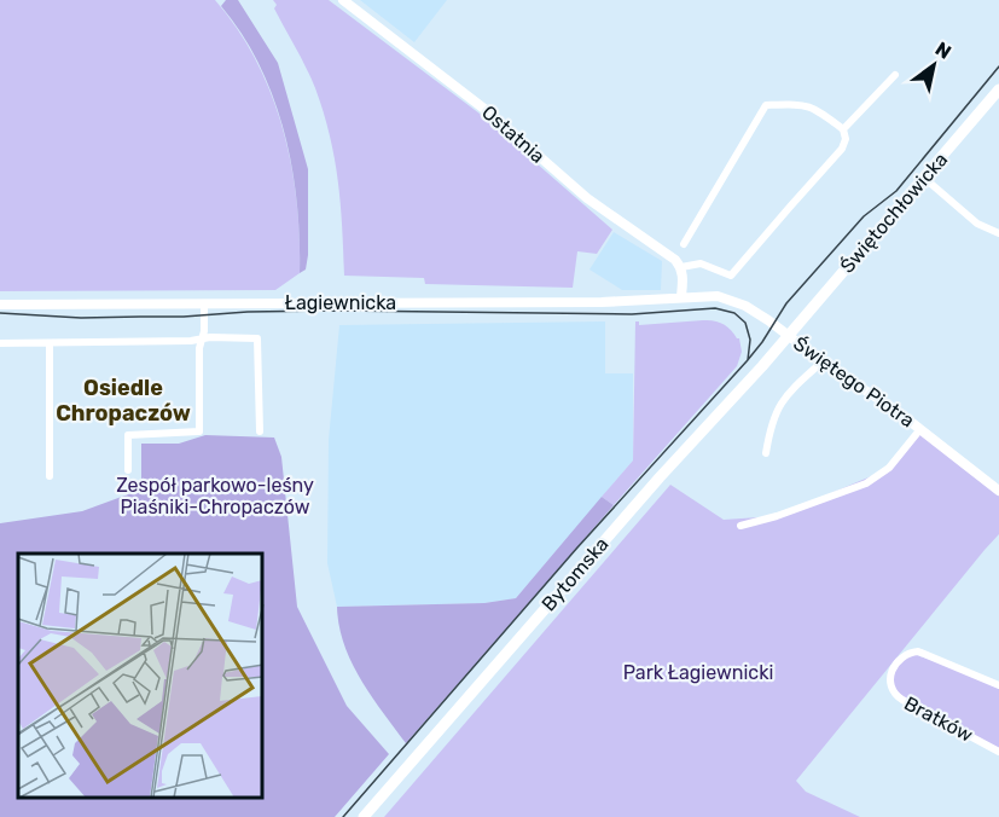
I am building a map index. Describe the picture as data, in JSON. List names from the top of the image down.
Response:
{
  "streets": {
    "main road": ["Świętochłowicka", "Bytomska"],
    "street": [
      "Ostatnia",
      "Łagiewnicka",
      "Świętego Piotra",
      "Bratków"
    ]
  },
  "crossings": [
    ["Świętochłowicka", "Świętego Piotra"],
    ["Świętochłowicka", "Bytomska"],
    ["Świętego Piotra", "Bytomska"]
  ],
  "districts": ["Osiedle Chropaczów"],
  "parks": ["Zespół parkowo-leśny Piaśniki-Chropaczów", "Park Łagiewnicki"],
  "north": "top right"
}
